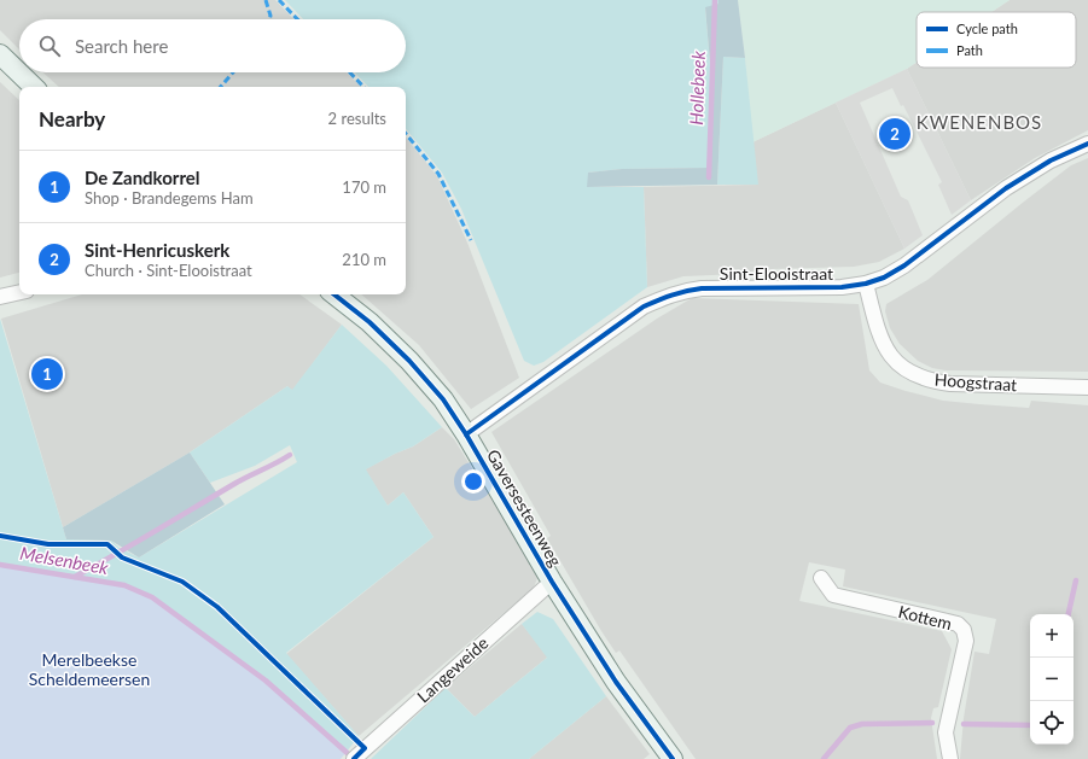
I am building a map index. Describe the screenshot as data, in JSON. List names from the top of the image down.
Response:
{
  "streets": {
    "street": [
      "Sint-Elooistraat",
      "Hoogstraat",
      "Gaversesteenweg",
      "Kottem",
      "Langeweide"
    ]
  },
  "crossings": [
    ["Sint-Elooistraat", "Hoogstraat"],
    ["Sint-Elooistraat", "Gaversesteenweg"],
    ["Gaversesteenweg", "Langeweide"]
  ],
  "districts": ["KWENENBOS"],
  "water": ["Hollebeek", "Melsenbeek"],
  "parks": ["Merelbeekse Scheldemeersen"],
  "legend": ["Cycle path", "Path"],
  "page": {
    "search": "Search here",
    "heading": ["Nearby", "2 results"],
    "pins": ["2", "1"],
    "list": [
      {
        "mark": "1",
        "name": "De Zandkorrel",
        "note": "Shop · Brandegems Ham",
        "value": "170 m"
      },
      {
        "mark": "2",
        "name": "Sint-Henricuskerk",
        "note": "Church · Sint-Elooistraat",
        "value": "210 m"
      }
    ],
    "map_buttons": ["+", "−"]
  }
}
